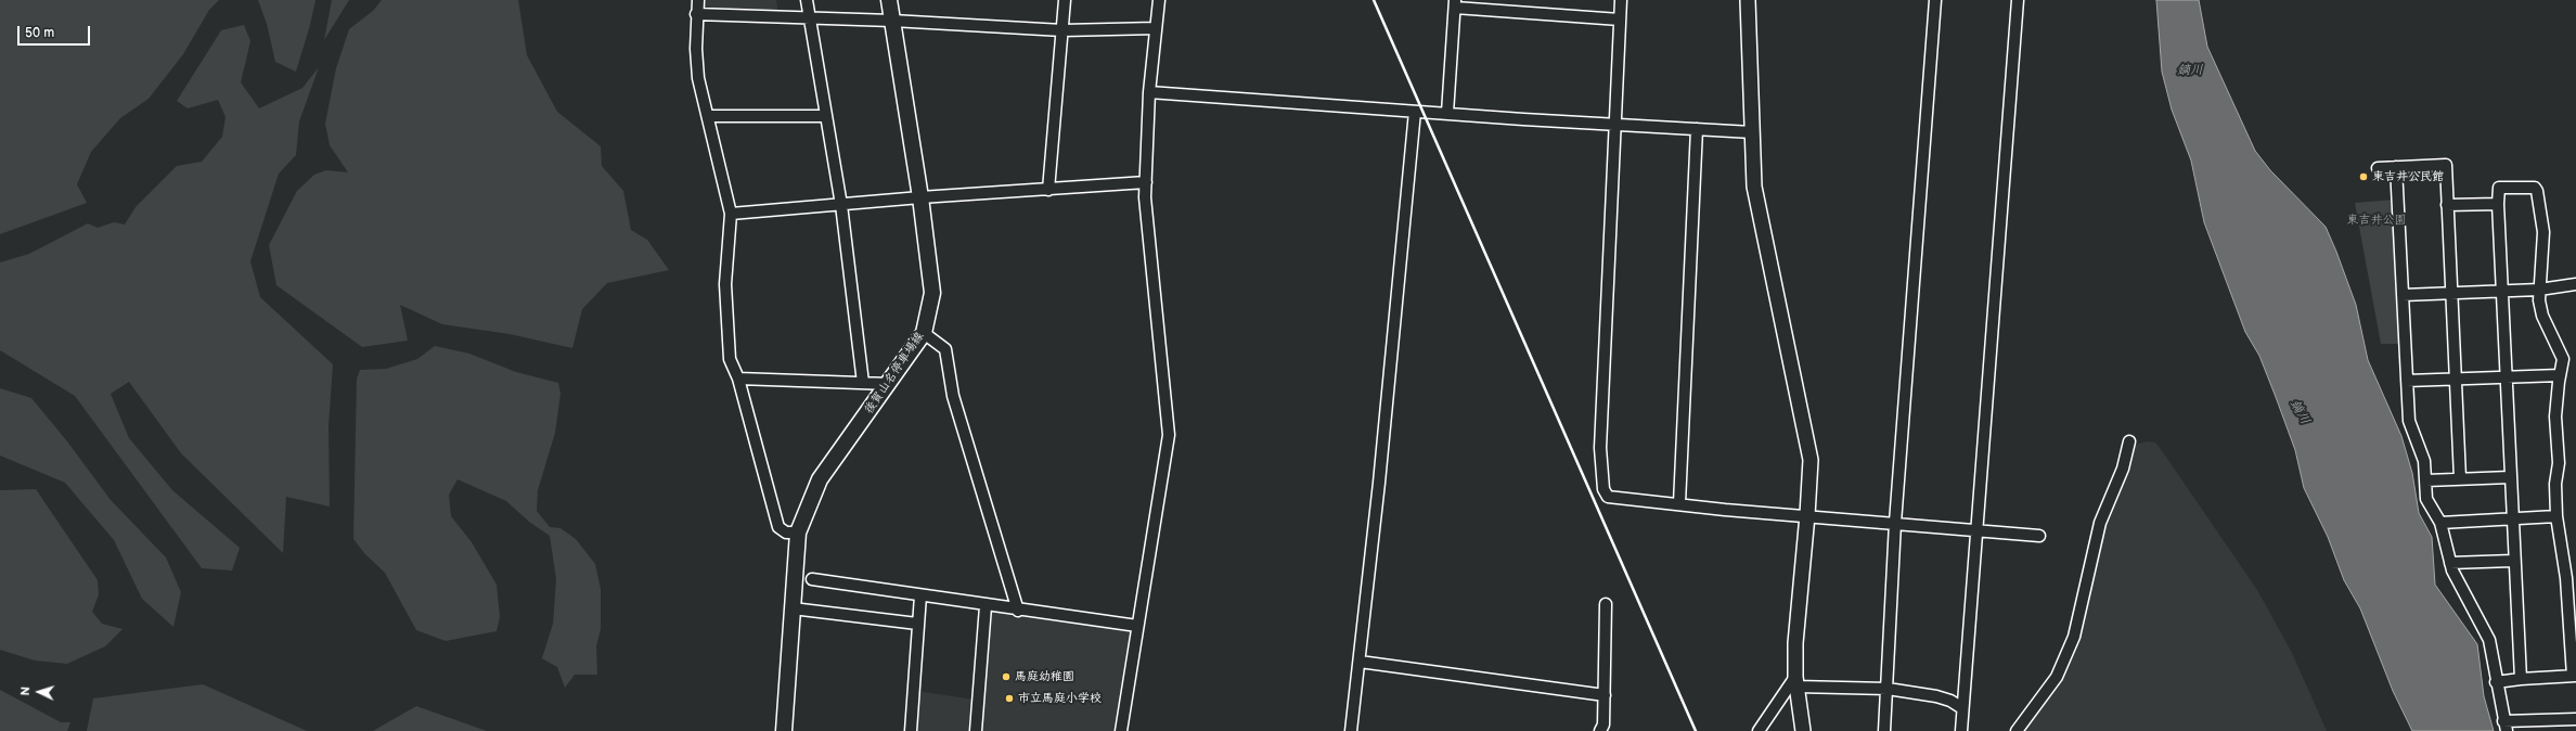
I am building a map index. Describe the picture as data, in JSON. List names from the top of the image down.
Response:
{
  "streets": {
    "main road": ["後賀山名停車場線"]
  },
  "water": ["鏑川"],
  "parks": ["東吉井公園"],
  "places": ["東吉井公民館", "馬庭幼稚園", "市立馬庭小学校"],
  "scale_bar": "50 m",
  "north": "left"
}
